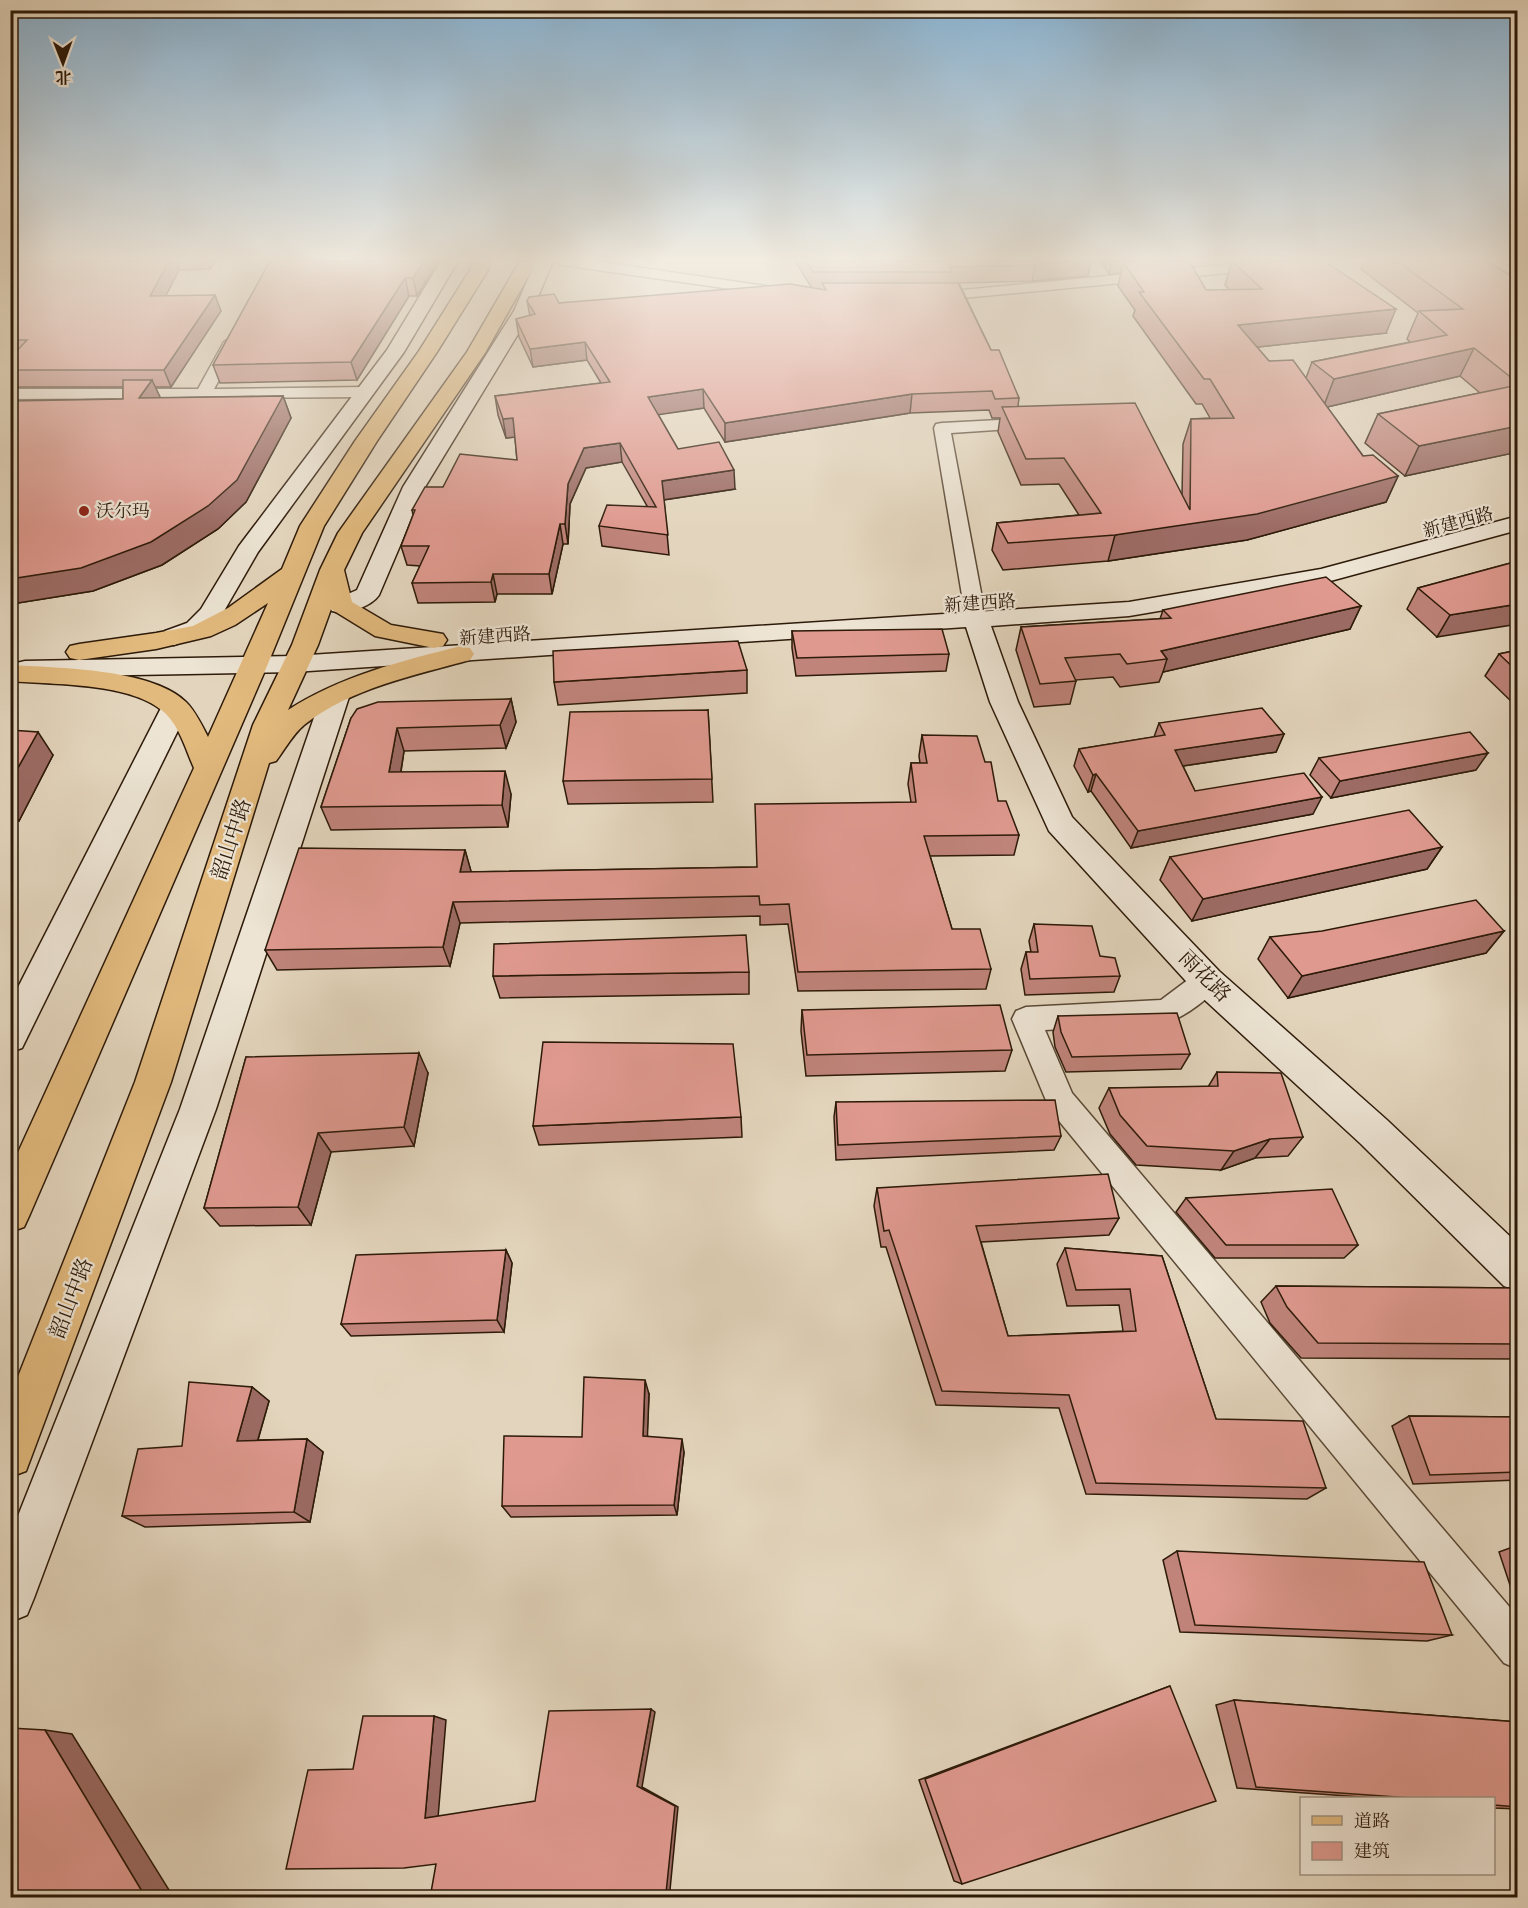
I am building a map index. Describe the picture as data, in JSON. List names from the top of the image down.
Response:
{
  "streets": {
    "main road": ["韶山中路"],
    "street": ["新建西路", "雨花路"]
  },
  "crossings": [
    ["新建西路", "韶山中路"],
    ["新建西路", "雨花路"]
  ],
  "places": ["沃尔玛"],
  "legend": ["道路", "建筑"],
  "north": "bottom"
}
